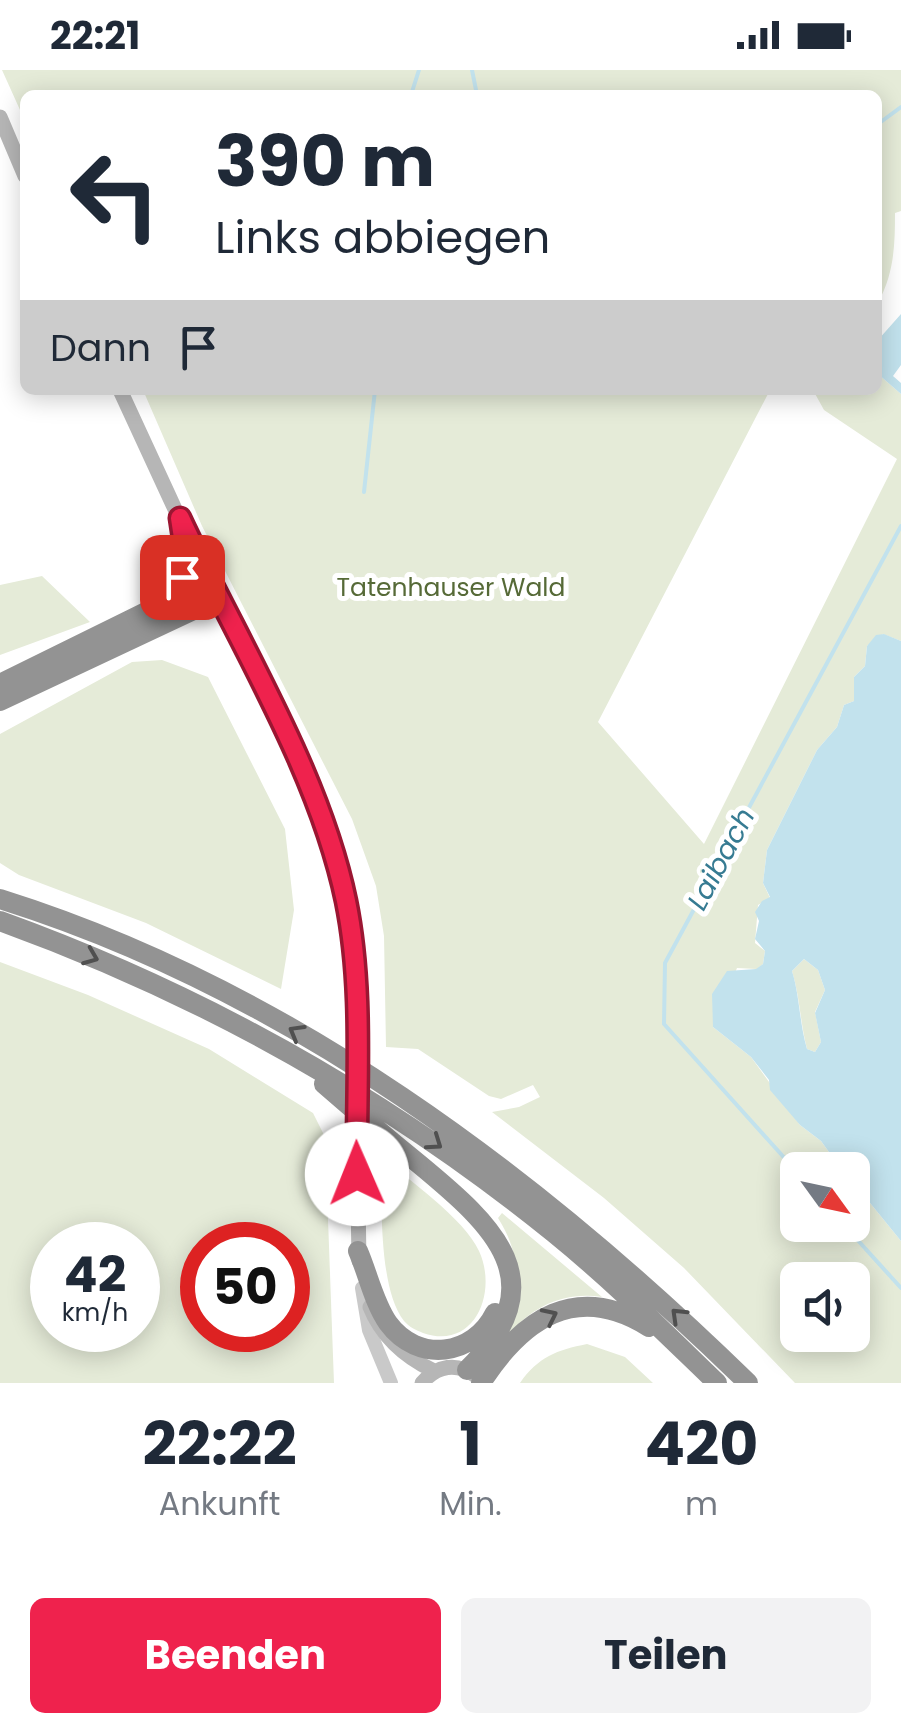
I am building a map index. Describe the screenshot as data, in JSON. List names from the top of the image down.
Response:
{
  "water": ["Laibach"],
  "parks": ["Tatenhauser Wald"],
  "north": "bottom right",
  "page": {
    "status": "22:21",
    "turn": ["390 m", "Links abbiegen"],
    "then": "Dann",
    "speed": "42 km/h",
    "limit": "50",
    "eta": [
      "22:22",
      "Ankunft",
      "1",
      "Min.",
      "420",
      "m"
    ],
    "buttons": ["Beenden", "Teilen"]
  }
}
